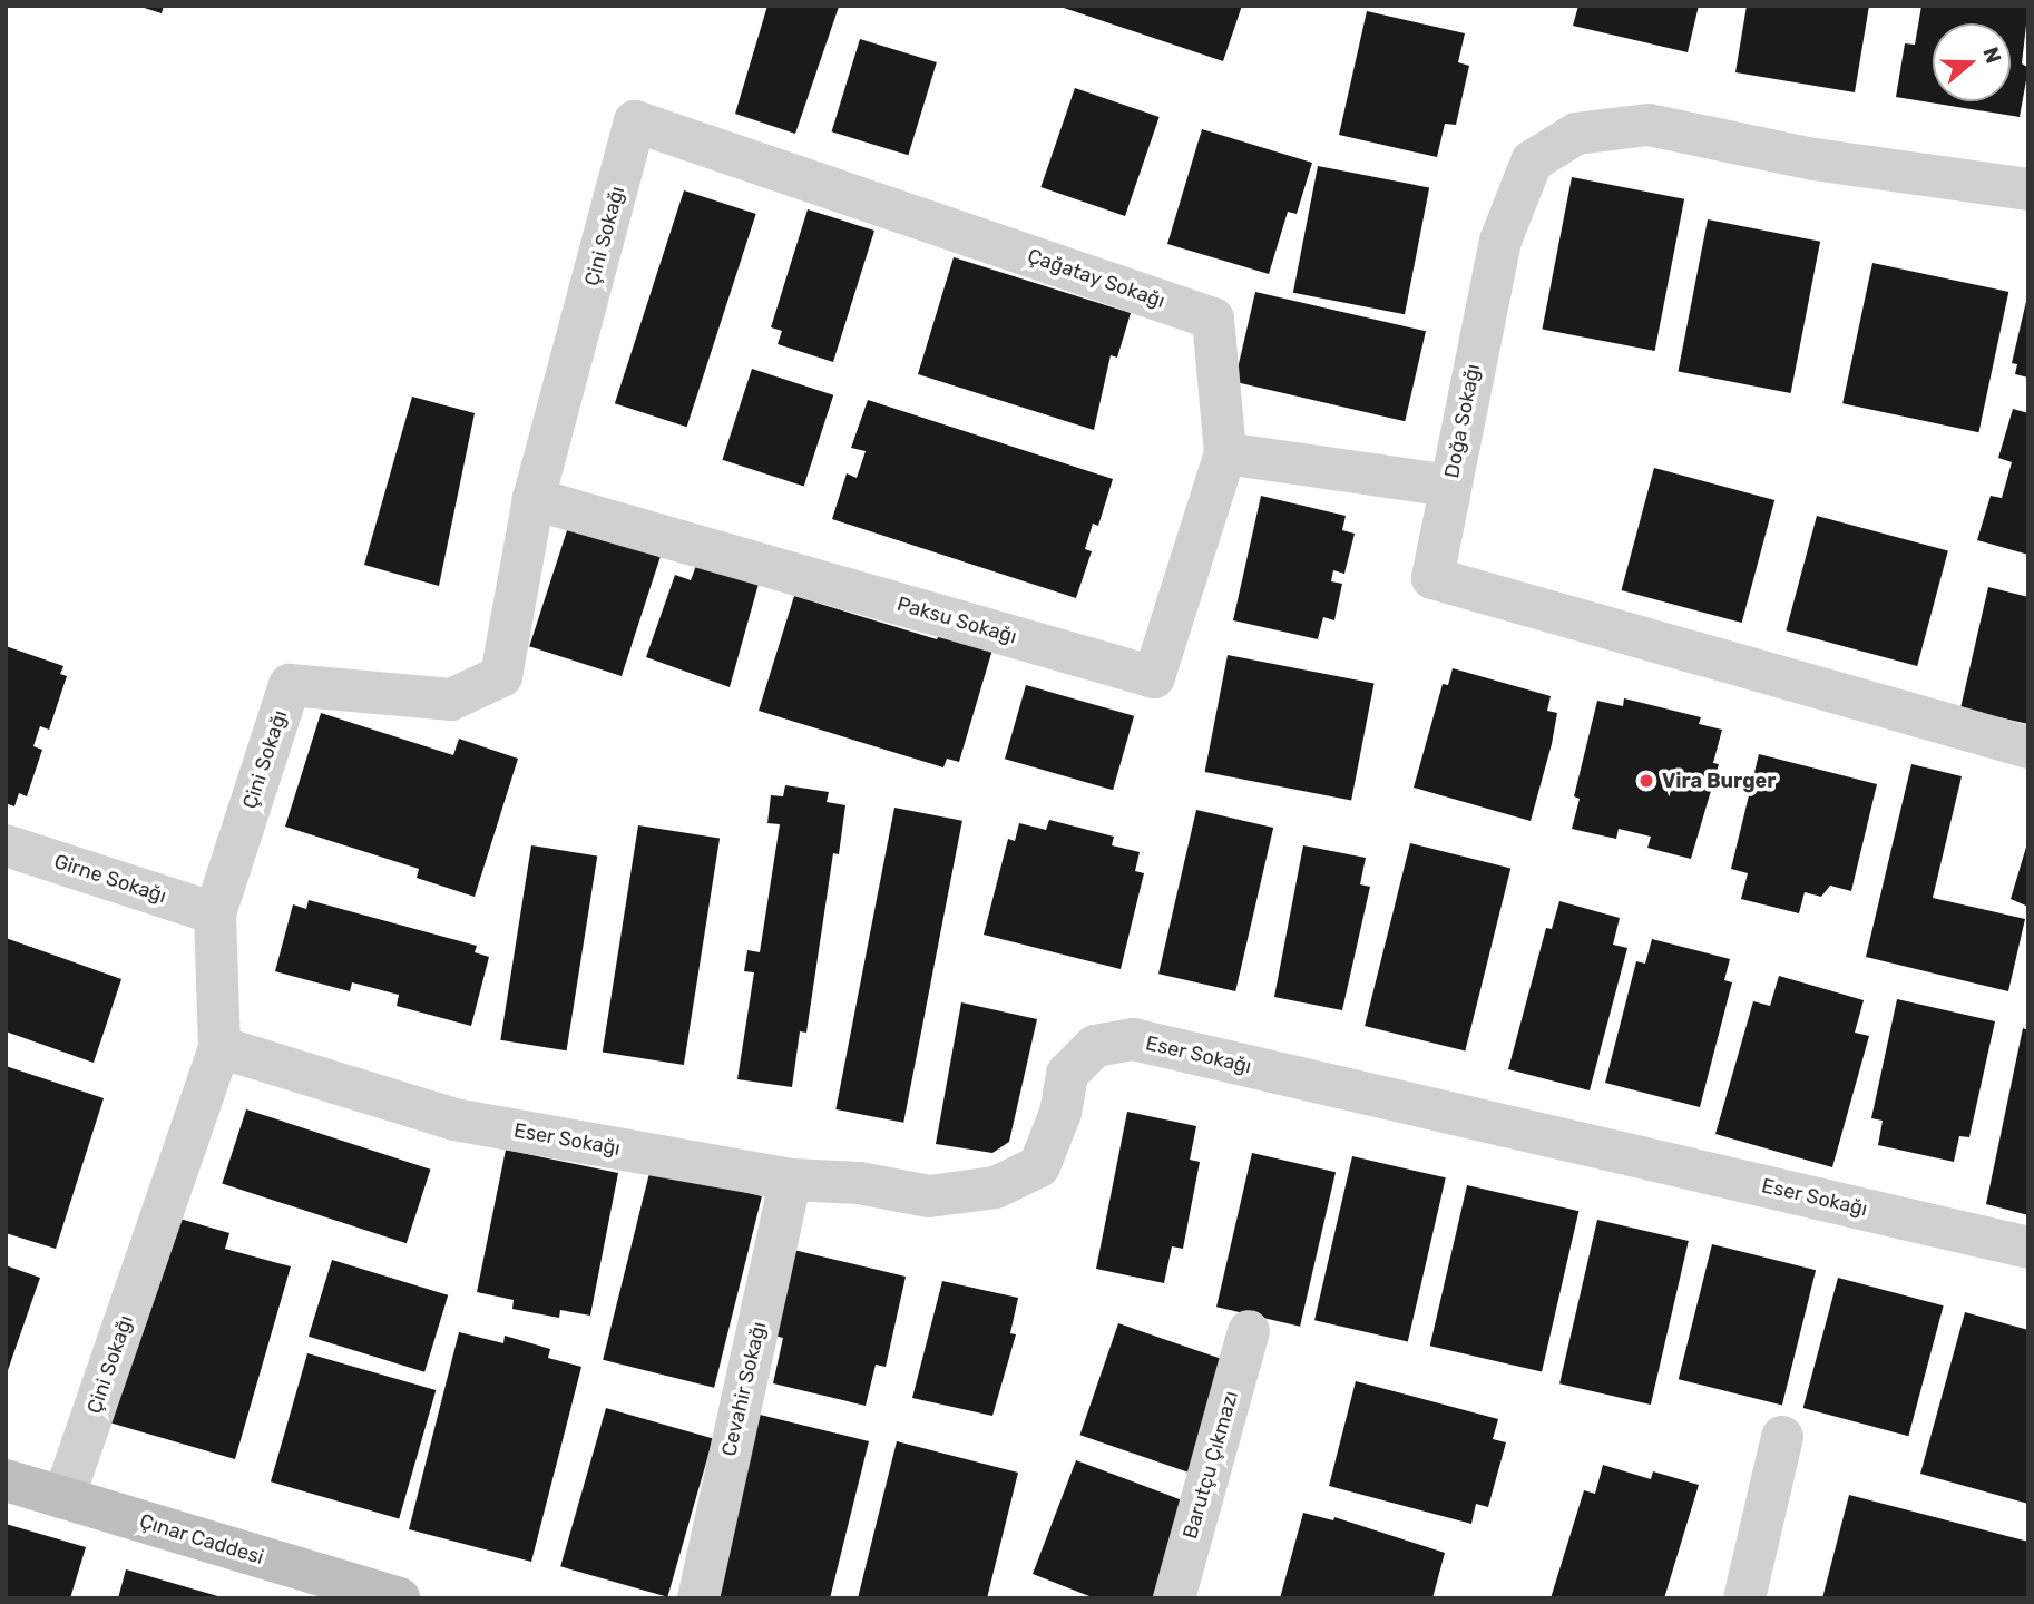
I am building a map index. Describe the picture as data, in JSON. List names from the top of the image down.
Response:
{
  "streets": {
    "street": [
      "Çini Sokağı",
      "Çağatay Sokağı",
      "Doğa Sokağı",
      "Paksu Sokağı",
      "Girne Sokağı",
      "Eser Sokağı",
      "Cevahir Sokağı",
      "Barutçu Çıkmazı",
      "Çınar Caddesi"
    ]
  },
  "crossings": [
    ["Çini Sokağı", "Çağatay Sokağı"],
    ["Çini Sokağı", "Paksu Sokağı"],
    ["Çini Sokağı", "Girne Sokağı"],
    ["Çini Sokağı", "Eser Sokağı"],
    ["Çini Sokağı", "Çınar Caddesi"],
    ["Çağatay Sokağı", "Paksu Sokağı"],
    ["Eser Sokağı", "Cevahir Sokağı"]
  ],
  "places": ["Vira Burger"],
  "north": "right"
}
